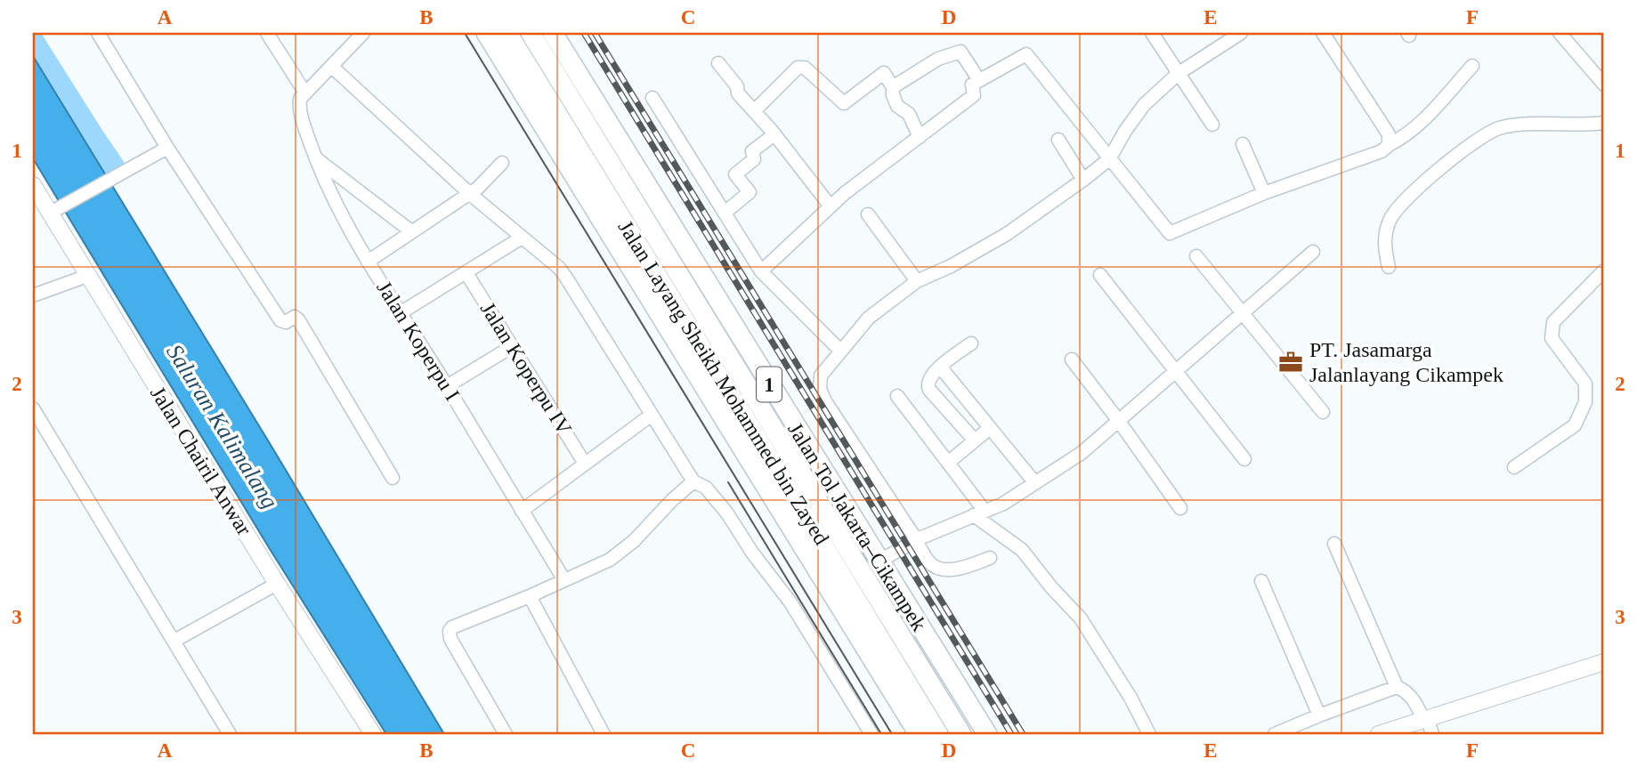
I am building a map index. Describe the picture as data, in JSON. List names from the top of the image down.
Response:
{
  "streets": {
    "highway": ["Jalan Layang Sheikh Mohammed bin Zayed", "1", "Jalan Tol Jakarta–Cikampek"],
    "main road": ["Jalan Chairil Anwar"],
    "street": ["Jalan Koperpu I", "Jalan Koperpu IV"]
  },
  "water": ["Saluran Kalimalang"],
  "places": {
    "office": ["PT. Jasamarga Jalanlayang Cikampek"]
  },
  "grid": {
    "columns": [
      "A",
      "B",
      "C",
      "D",
      "E",
      "F"
    ],
    "rows": ["1", "2", "3"]
  }
}
